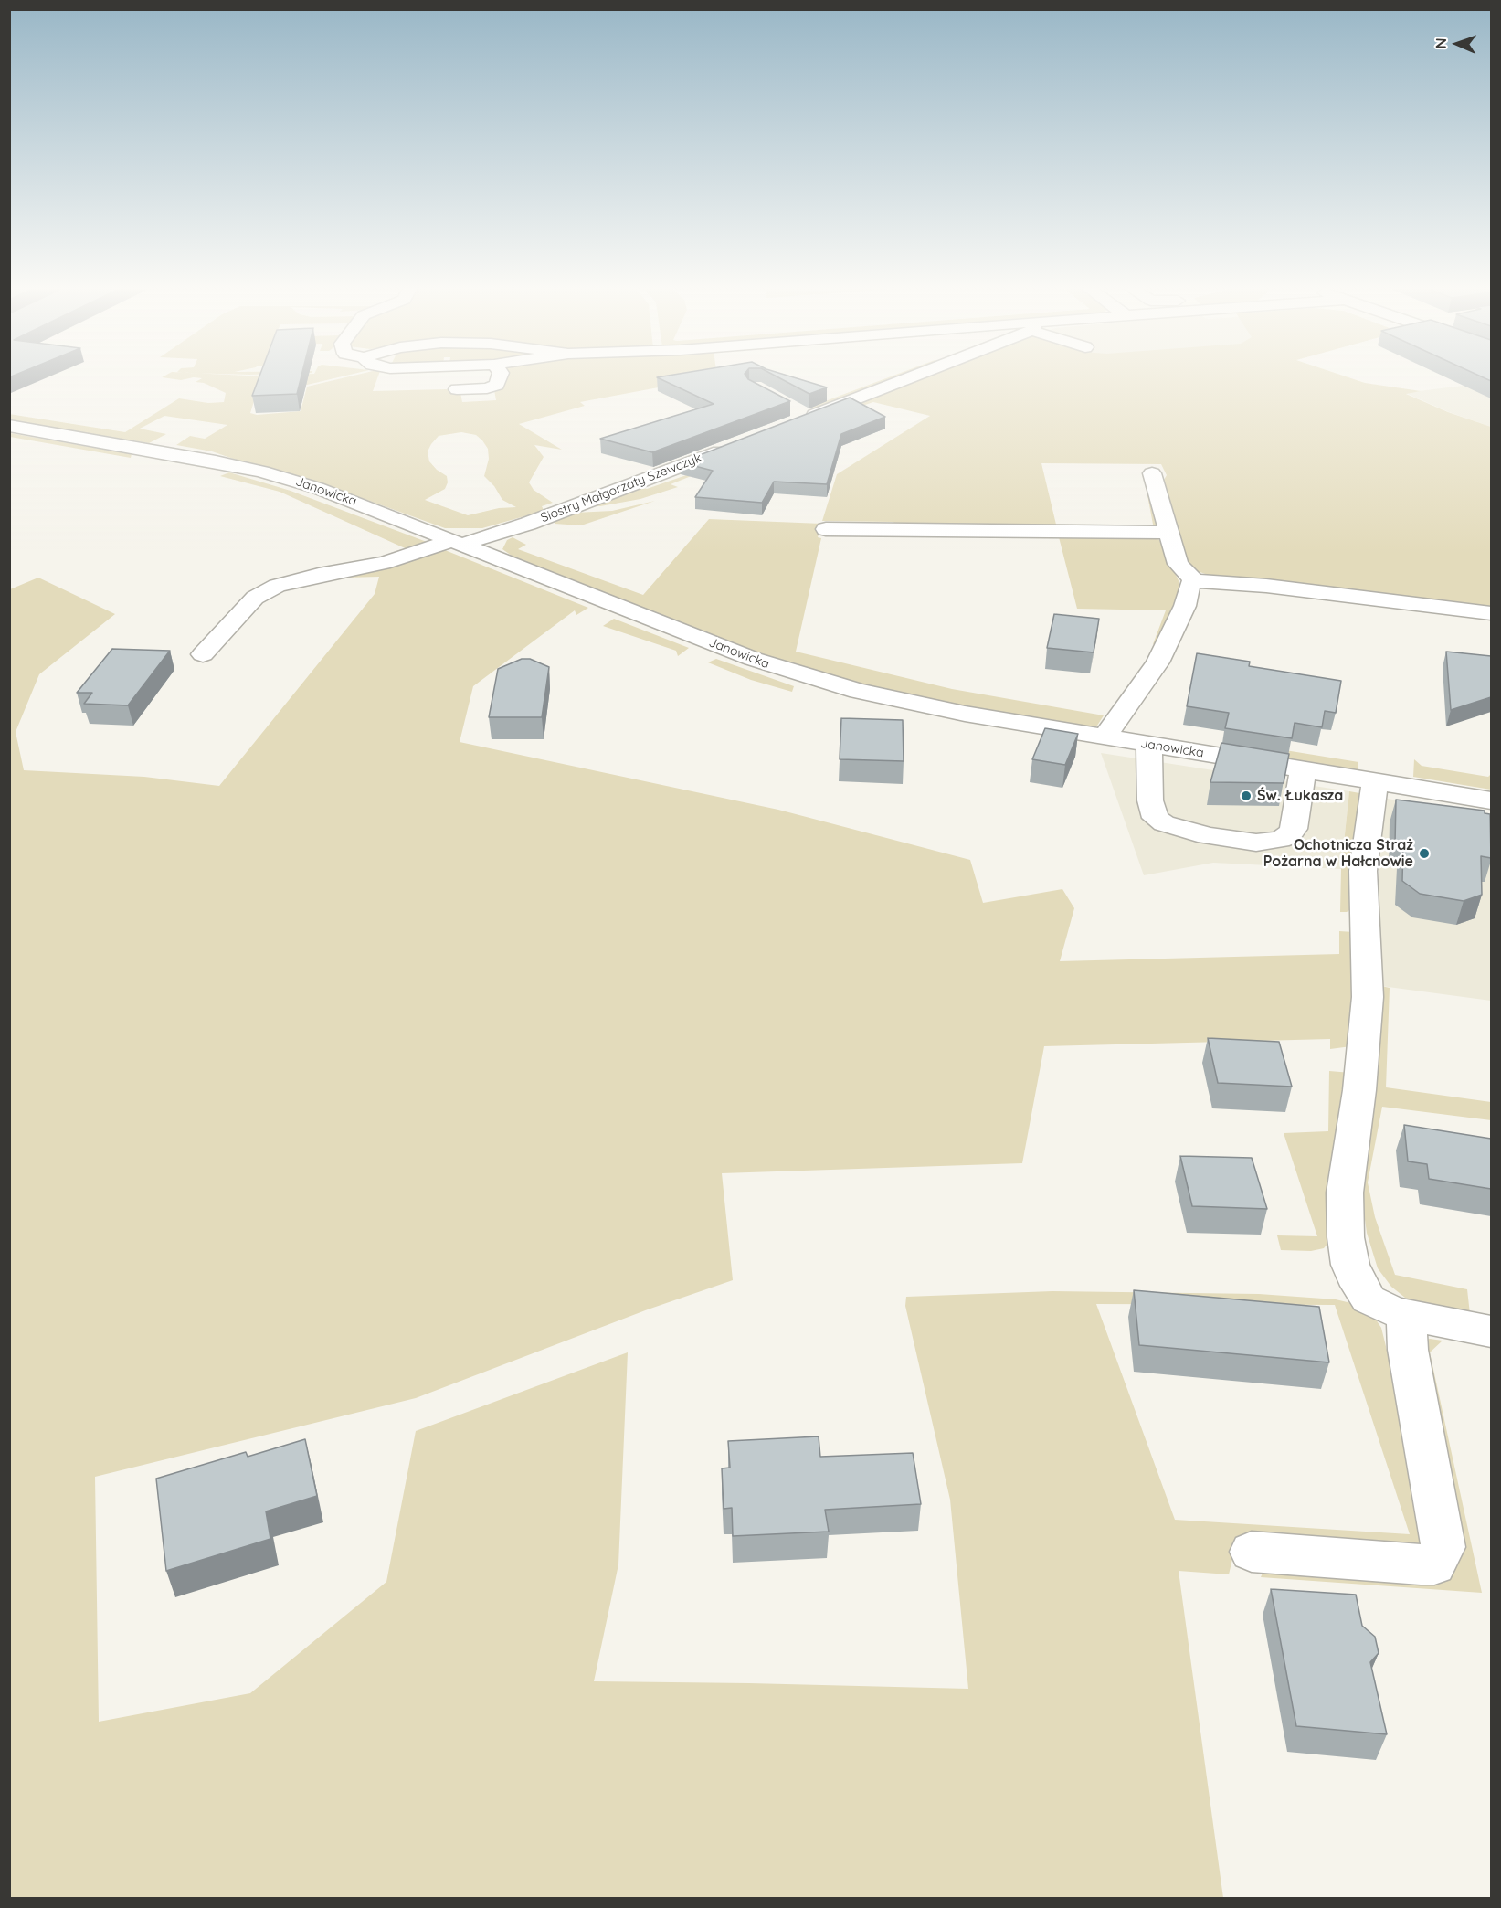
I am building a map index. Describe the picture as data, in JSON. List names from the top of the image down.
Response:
{
  "streets": {
    "street": ["Siostry Małgorzaty Szewczyk", "Janowicka"]
  },
  "crossings": [
    ["Siostry Małgorzaty Szewczyk", "Janowicka"]
  ],
  "places": ["Św. Łukasza", "Ochotnicza Straż Pożarna w Hałcnowie"],
  "north": "left"
}
